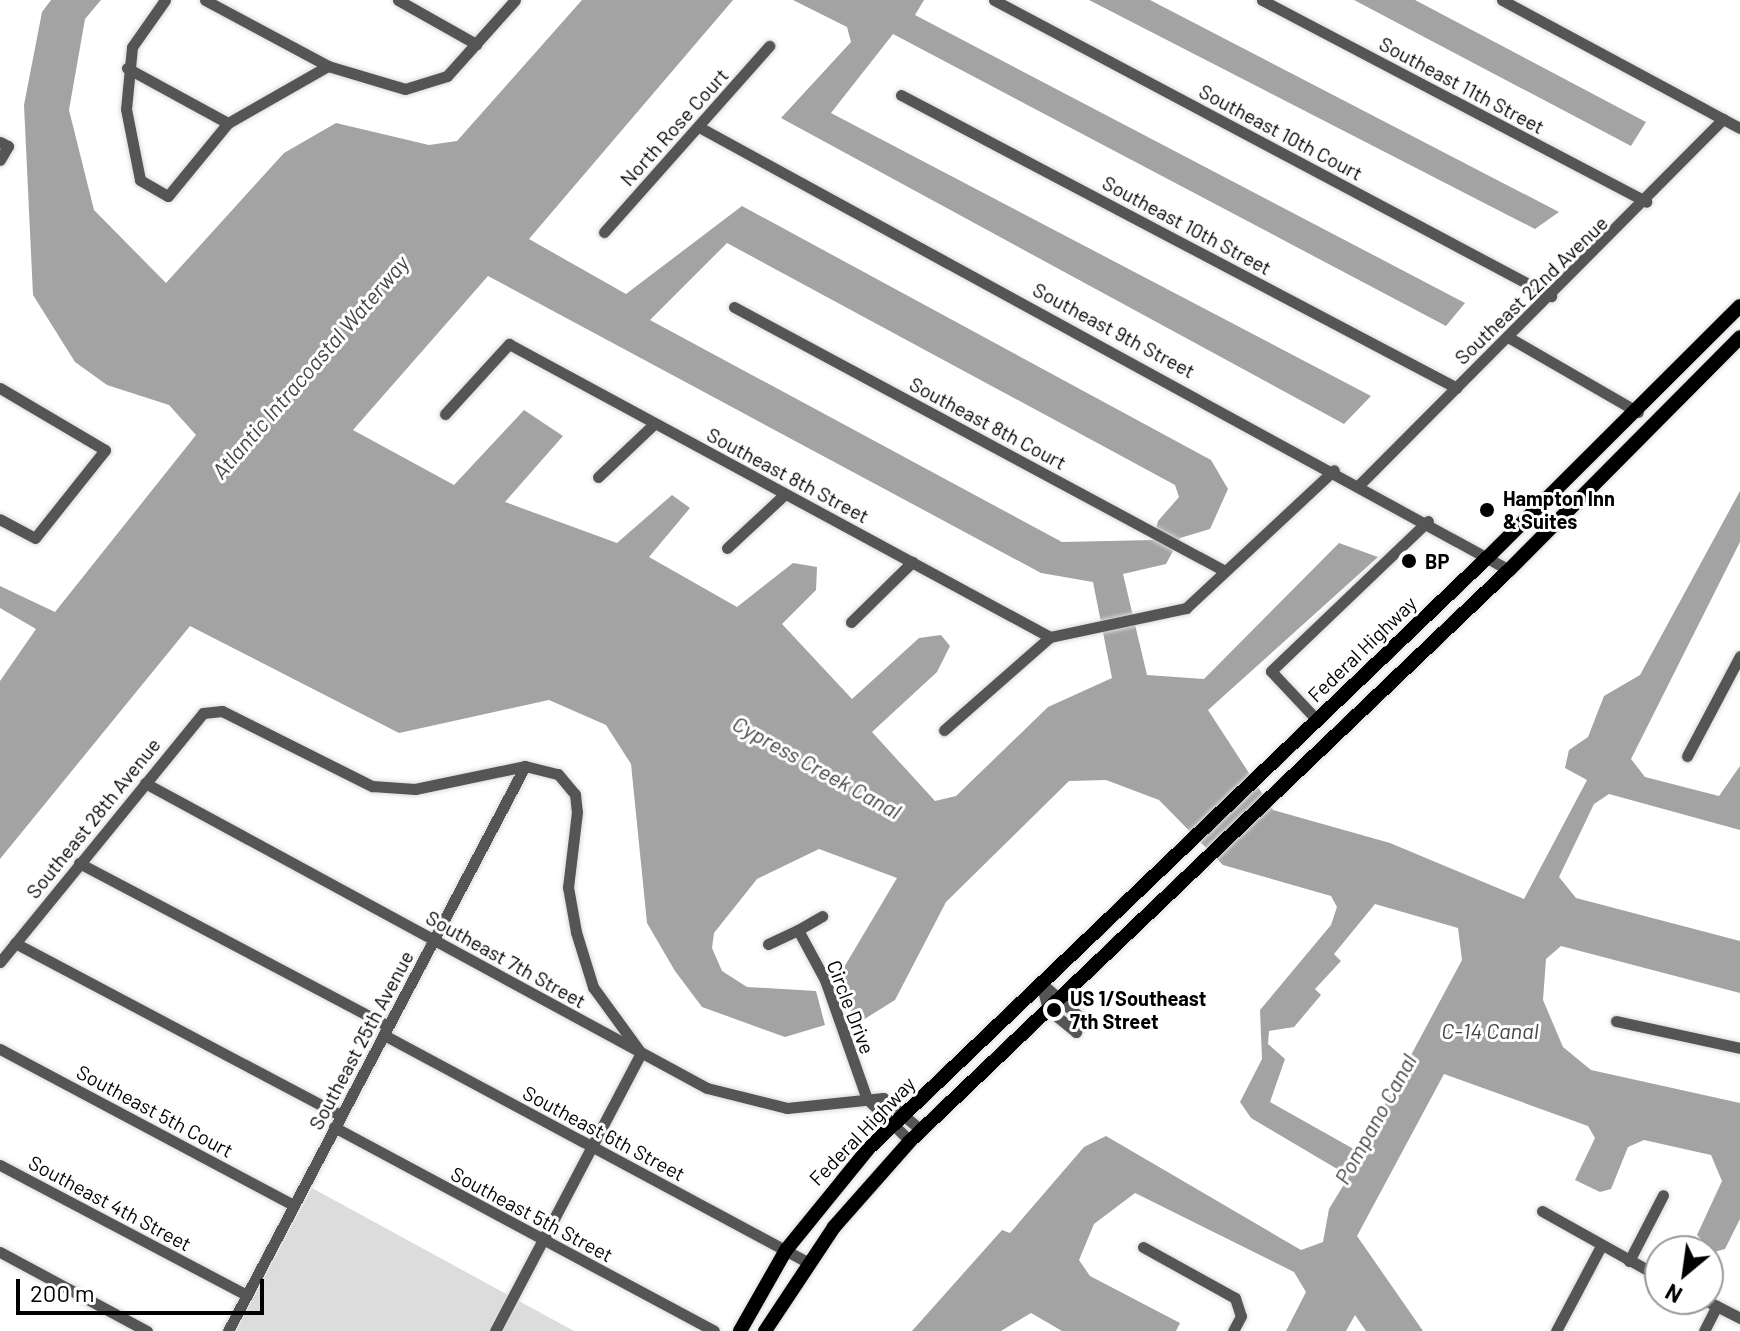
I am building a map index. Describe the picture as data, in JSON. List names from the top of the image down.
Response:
{
  "streets": {
    "main road": ["Federal Highway"],
    "street": [
      "Southeast 11th Street",
      "North Rose Court",
      "Southeast 10th Court",
      "Southeast 10th Street",
      "Southeast 22nd Avenue",
      "Southeast 9th Street",
      "Southeast 8th Court",
      "Southeast 8th Street",
      "Southeast 28th Avenue",
      "Southeast 7th Street",
      "Circle Drive",
      "Southeast 25th Avenue",
      "Southeast 5th Court",
      "Southeast 6th Street",
      "Southeast 4th Street",
      "Southeast 5th Street"
    ]
  },
  "crossings": [
    ["Southeast 11th Street", "Southeast 22nd Avenue"],
    ["North Rose Court", "Southeast 9th Street"],
    ["Southeast 10th Court", "Southeast 22nd Avenue"],
    ["Southeast 10th Street", "Southeast 22nd Avenue"],
    ["Southeast 22nd Avenue", "Southeast 9th Street"],
    ["Southeast 9th Street", "Federal Highway"],
    ["Federal Highway", "Southeast 7th Street"],
    ["Federal Highway", "Southeast 6th Street"],
    ["Southeast 28th Avenue", "Southeast 7th Street"],
    ["Southeast 28th Avenue", "Southeast 25th Avenue"],
    ["Southeast 28th Avenue", "Southeast 6th Street"],
    ["Southeast 7th Street", "Circle Drive"],
    ["Southeast 7th Street", "Southeast 25th Avenue"],
    ["Southeast 25th Avenue", "Southeast 5th Court"],
    ["Southeast 25th Avenue", "Southeast 6th Street"],
    ["Southeast 25th Avenue", "Southeast 4th Street"],
    ["Southeast 25th Avenue", "Southeast 5th Street"]
  ],
  "water": [
    "Atlantic Intracoastal Waterway",
    "Cypress Creek Canal",
    "C-14 Canal",
    "Pompano Canal"
  ],
  "places": ["Hampton Inn & Suites", "BP", "US 1/Southeast 7th Street"],
  "scale_bar": "200 m",
  "north": "bottom left"
}
